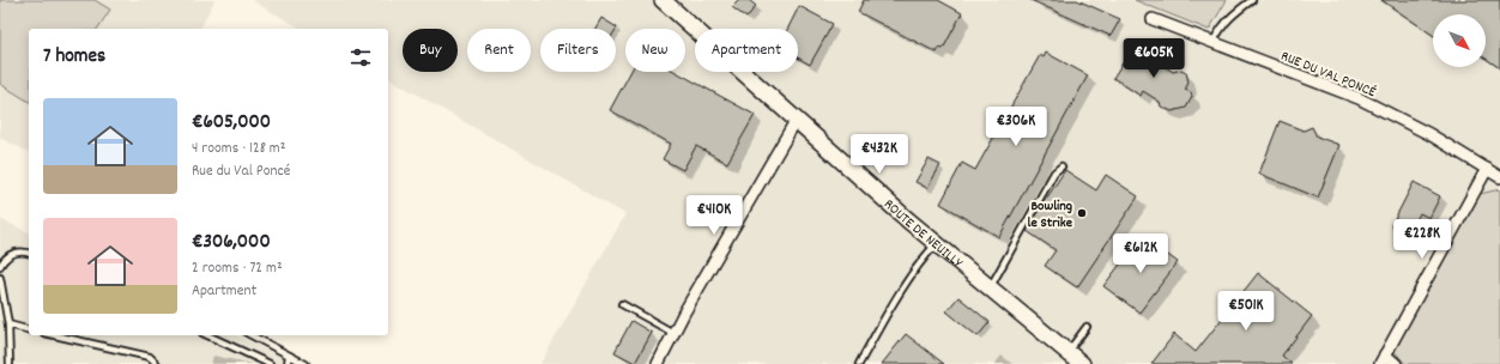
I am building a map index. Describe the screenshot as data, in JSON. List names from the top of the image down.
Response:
{
  "streets": {
    "main road": ["ROUTE DE NEUILLY"],
    "street": ["RUE DU VAL PONCÉ"]
  },
  "places": ["Bowling le Strike"],
  "north": "bottom right",
  "page": {
    "chip": [
      "Buy",
      "Rent",
      "Filters",
      "New",
      "Apartment"
    ],
    "heading": "7 homes",
    "price": [
      "€605K",
      "€306K",
      "€432K",
      "€410K",
      "€228K",
      "€612K",
      "€501K"
    ],
    "list": [
      {
        "name": "€605,000",
        "note": "4 rooms · 128 m² · Rue du Val Poncé"
      },
      {
        "name": "€306,000",
        "note": "2 rooms · 72 m² · Apartment"
      }
    ]
  }
}
